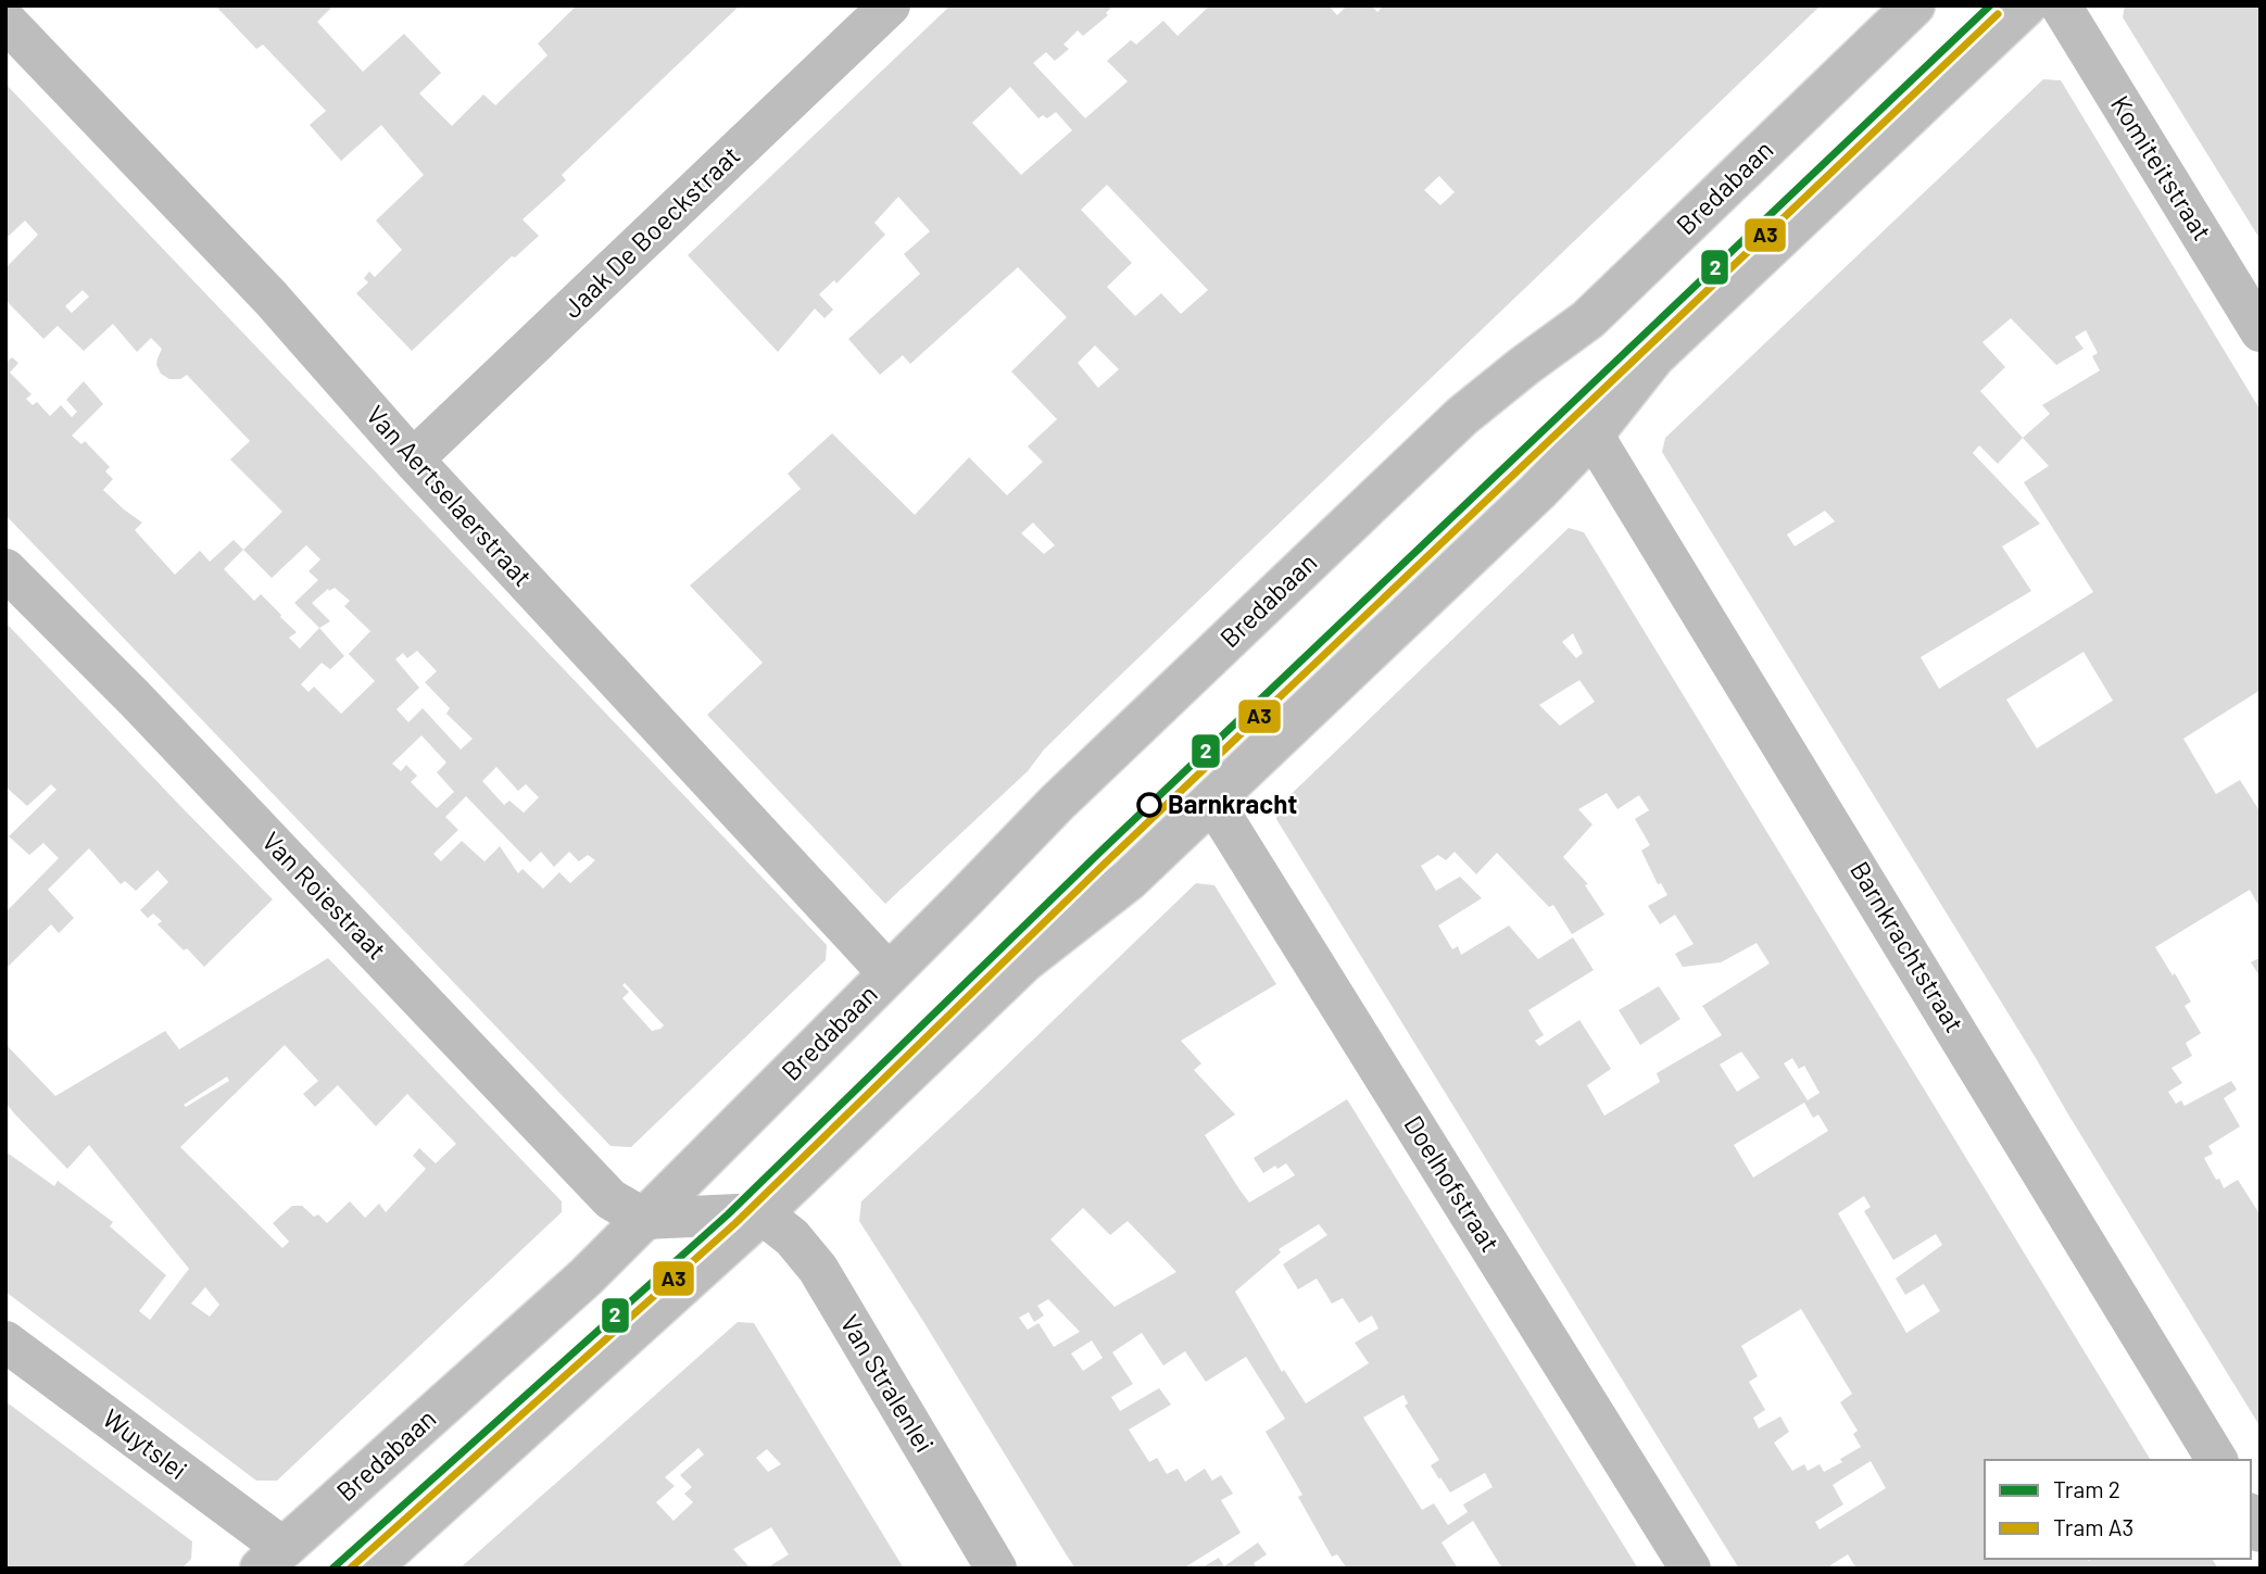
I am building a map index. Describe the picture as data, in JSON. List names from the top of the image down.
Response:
{
  "streets": {
    "street": [
      "Komiteitstraat",
      "Bredabaan",
      "Jaak De Boeckstraat",
      "Van Aertselaerstraat",
      "Van Roiestraat",
      "Barnkrachtstraat",
      "Doelhofstraat",
      "Van Stralenlei",
      "Wuytslei"
    ]
  },
  "crossings": [
    ["Bredabaan", "Van Aertselaerstraat"],
    ["Bredabaan", "Van Roiestraat"],
    ["Bredabaan", "Wuytslei"],
    ["Jaak De Boeckstraat", "Van Aertselaerstraat"]
  ],
  "places": ["Barnkracht"],
  "lines": ["tram line 2", "tram line A3"],
  "legend": ["Tram 2", "Tram A3"]
}
